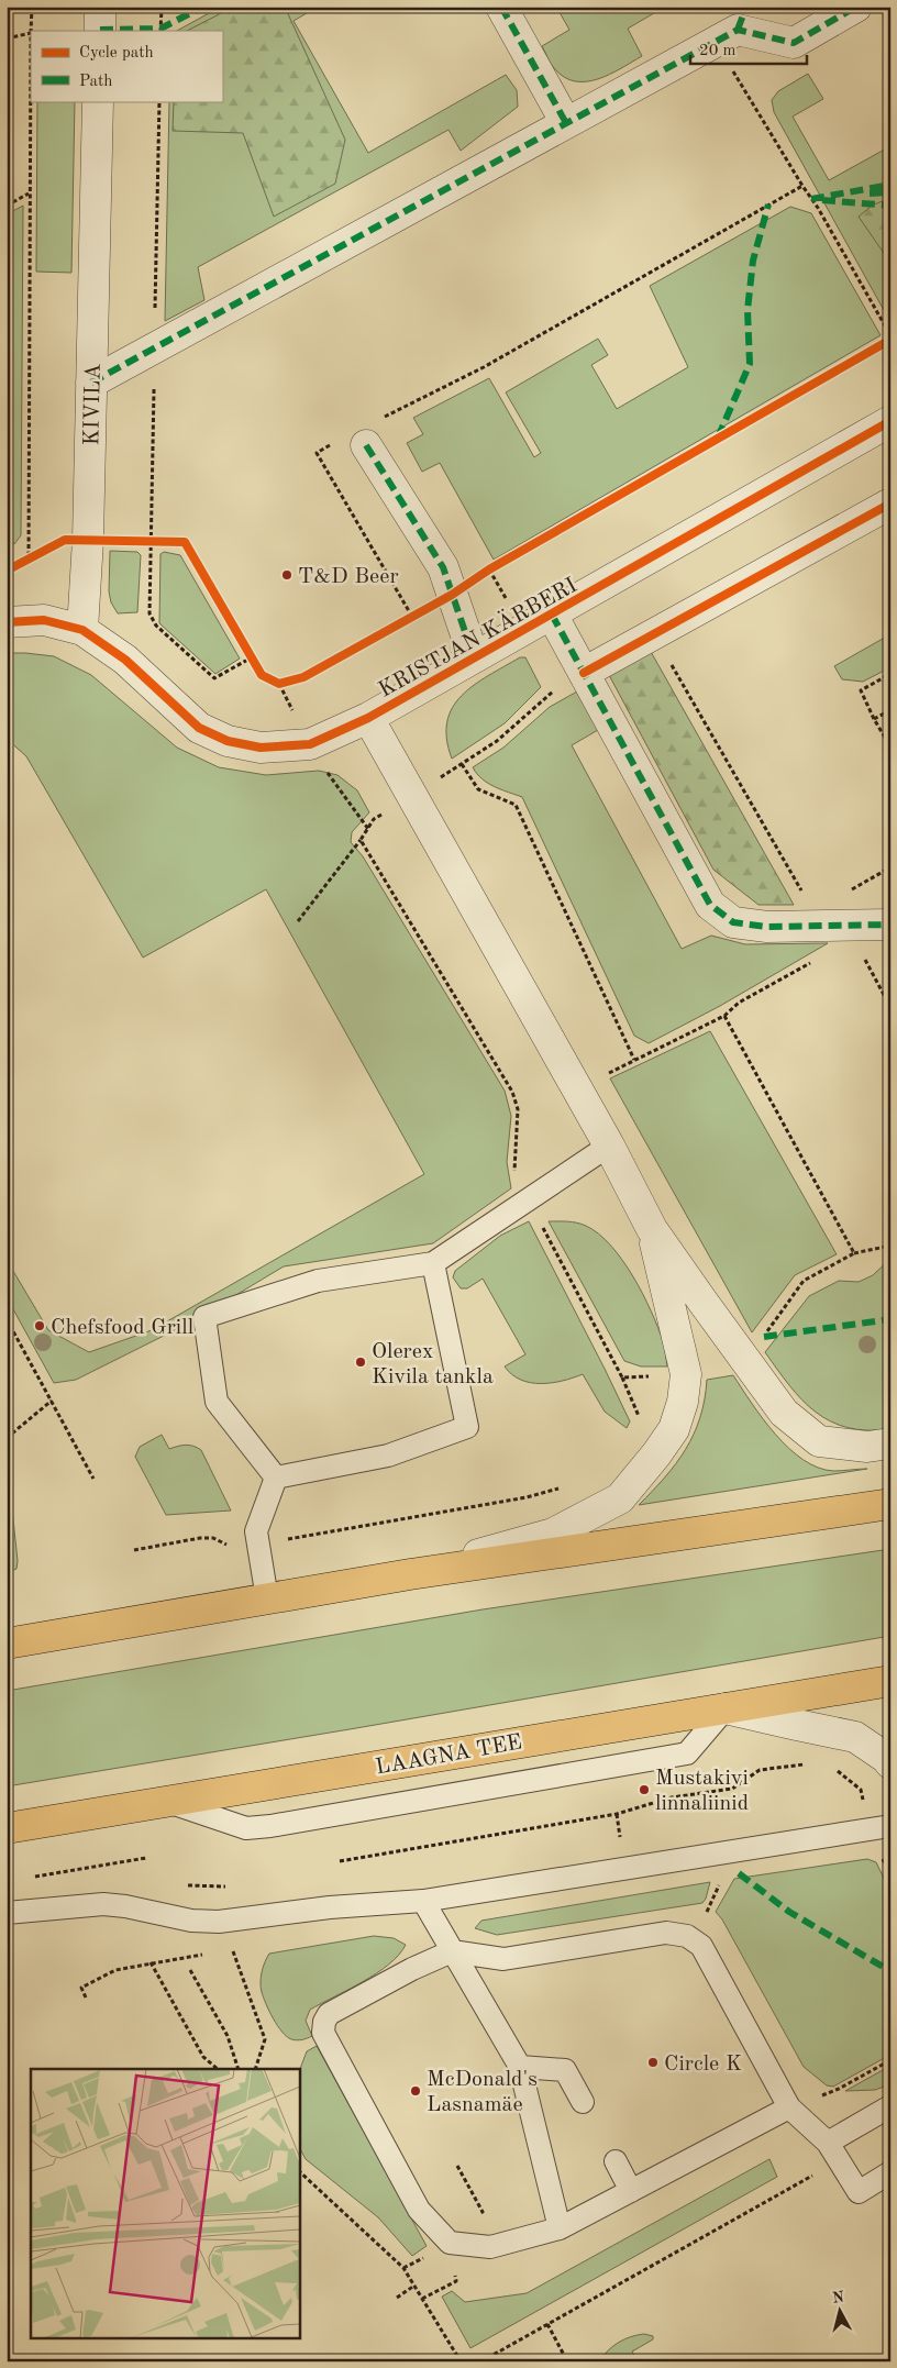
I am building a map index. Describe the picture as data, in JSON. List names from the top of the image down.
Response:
{
  "streets": {
    "main road": ["LAAGNA TEE"],
    "street": ["KIVILA", "KRISTJAN KÄRBERI"]
  },
  "crossings": [
    ["KIVILA", "KRISTJAN KÄRBERI"]
  ],
  "places": [
    "T&D Beer",
    "Chefsfood Grill",
    "Olerex Kivila tankla",
    "Mustakivi linnaliinid",
    "Circle K",
    "McDonald's Lasnamäe"
  ],
  "legend": ["Cycle path", "Path"],
  "scale_bar": "20 m",
  "north": "top"
}
